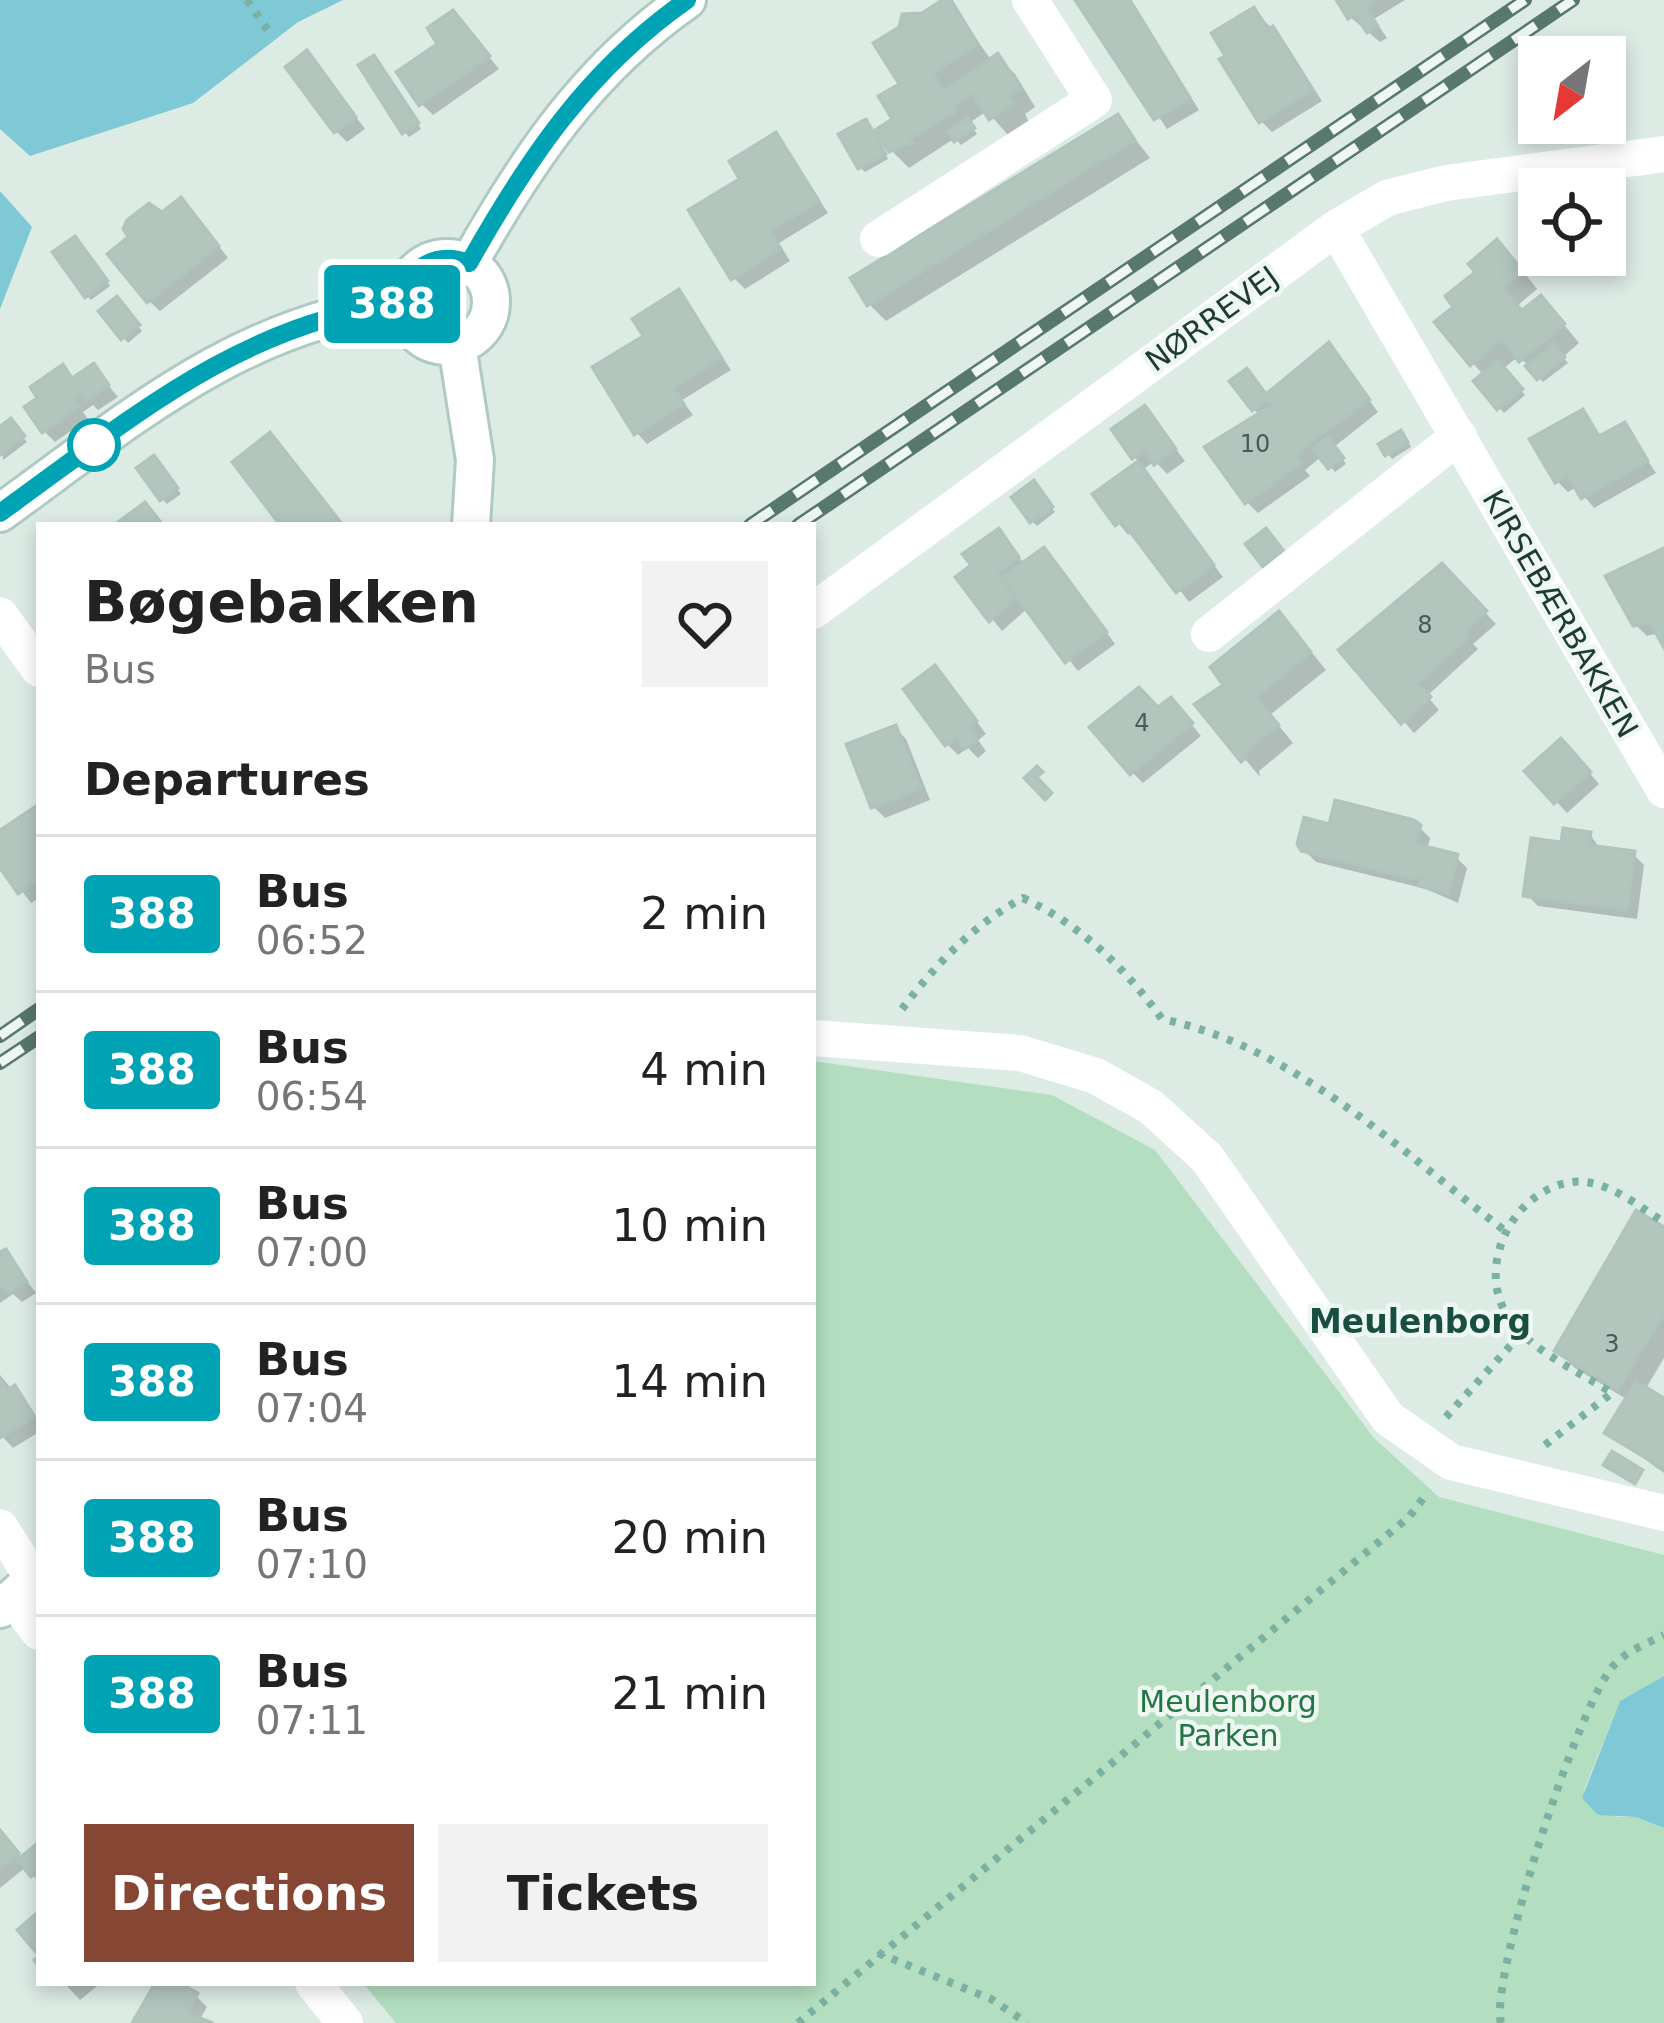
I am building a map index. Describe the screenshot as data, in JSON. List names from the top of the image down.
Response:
{
  "streets": {
    "street": ["NØRREVEJ", "KIRSEBÆRBAKKEN"]
  },
  "crossings": [
    ["NØRREVEJ", "KIRSEBÆRBAKKEN"]
  ],
  "districts": ["Meulenborg"],
  "parks": ["Meulenborg Parken"],
  "lines": ["bus line 388"],
  "house_numbers": [
    "10",
    "8",
    "4",
    "3"
  ],
  "north": "bottom left",
  "page": {
    "on_map": "388",
    "heading": [
      ["Bøgebakken", "Bus"],
      "Departures"
    ],
    "list": [
      {
        "mark": "388",
        "name": "Bus",
        "note": "06:52",
        "value": "2 min"
      },
      {
        "mark": "388",
        "name": "Bus",
        "note": "06:54",
        "value": "4 min"
      },
      {
        "mark": "388",
        "name": "Bus",
        "note": "07:00",
        "value": "10 min"
      },
      {
        "mark": "388",
        "name": "Bus",
        "note": "07:04",
        "value": "14 min"
      },
      {
        "mark": "388",
        "name": "Bus",
        "note": "07:10",
        "value": "20 min"
      },
      {
        "mark": "388",
        "name": "Bus",
        "note": "07:11",
        "value": "21 min"
      }
    ],
    "buttons": ["Directions", "Tickets"]
  }
}
